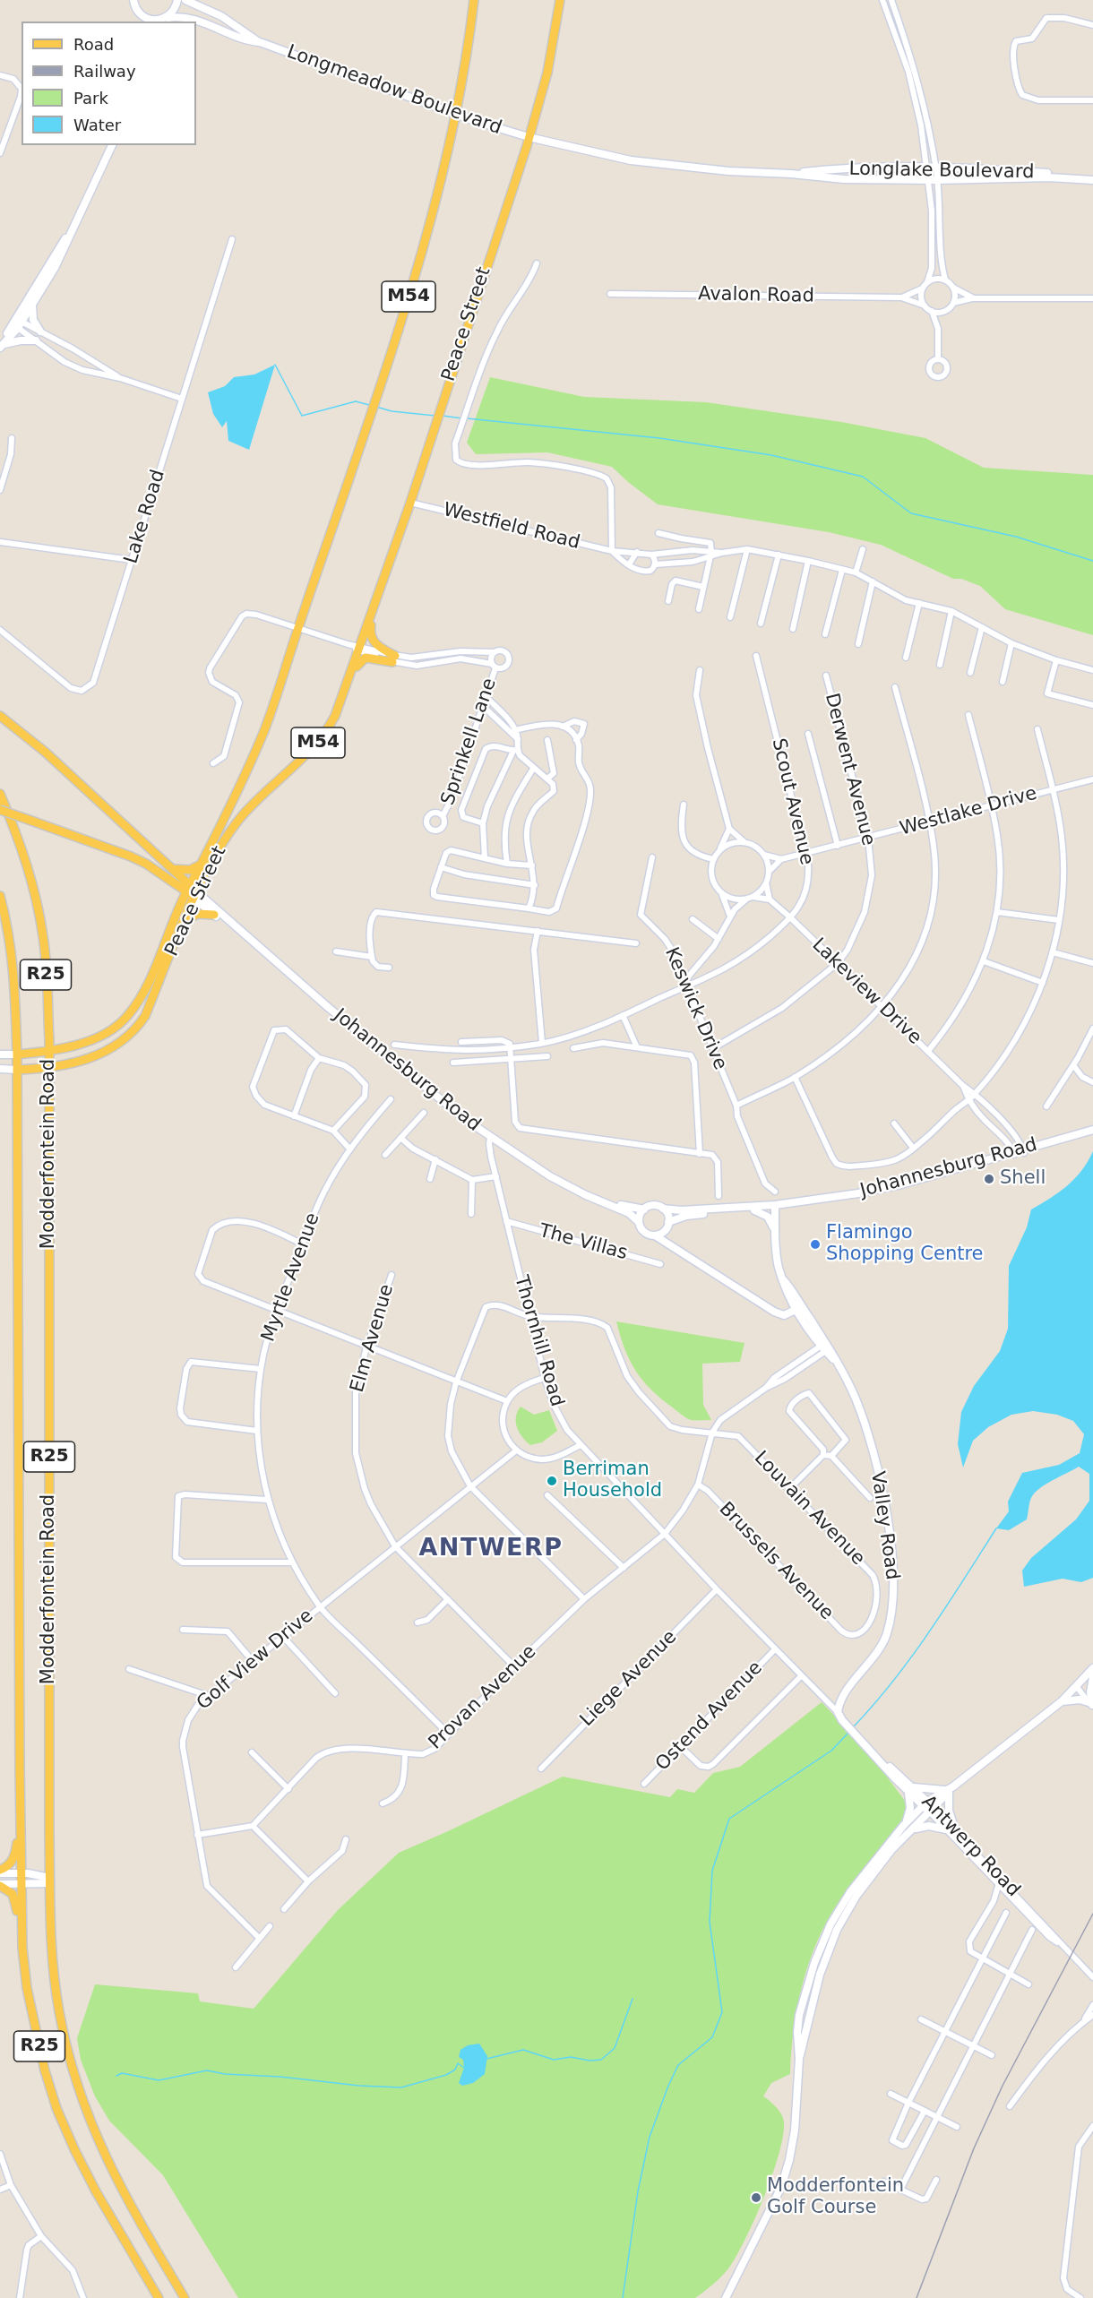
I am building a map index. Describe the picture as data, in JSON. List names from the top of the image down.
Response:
{
  "streets": {
    "main road": [
      "M54",
      "Peace Street",
      "R25",
      "Modderfontein Road"
    ],
    "street": [
      "Longmeadow Boulevard",
      "Longlake Boulevard",
      "Avalon Road",
      "Lake Road",
      "Westfield Road",
      "Sprinkell Lane",
      "Derwent Avenue",
      "Scout Avenue",
      "Westlake Drive",
      "Lakeview Drive",
      "Keswick Drive",
      "Johannesburg Road",
      "The Villas",
      "Myrtle Avenue",
      "Elm Avenue",
      "Thornhill Road",
      "Louvain Avenue",
      "Valley Road",
      "Brussels Avenue",
      "Golf View Drive",
      "Liege Avenue",
      "Provan Avenue",
      "Ostend Avenue",
      "Antwerp Road"
    ]
  },
  "crossings": [
    ["Longmeadow Boulevard", "Longlake Boulevard"],
    ["Longmeadow Boulevard", "Peace Street"],
    ["Longlake Boulevard", "Peace Street"],
    ["M54", "Peace Street"],
    ["M54", "Modderfontein Road"],
    ["Peace Street", "Westfield Road"],
    ["Peace Street", "Sprinkell Lane"],
    ["Peace Street", "Johannesburg Road"],
    ["Peace Street", "Modderfontein Road"],
    ["Derwent Avenue", "Westlake Drive"],
    ["Derwent Avenue", "Lakeview Drive"],
    ["Derwent Avenue", "Keswick Drive"],
    ["Scout Avenue", "Westlake Drive"],
    ["Scout Avenue", "Lakeview Drive"],
    ["Scout Avenue", "Keswick Drive"],
    ["Lakeview Drive", "Johannesburg Road"],
    ["Johannesburg Road", "Thornhill Road"],
    ["The Villas", "Thornhill Road"],
    ["Myrtle Avenue", "Golf View Drive"],
    ["Myrtle Avenue", "Provan Avenue"],
    ["Elm Avenue", "Golf View Drive"],
    ["Elm Avenue", "Provan Avenue"],
    ["Thornhill Road", "Louvain Avenue"],
    ["Thornhill Road", "Valley Road"],
    ["Thornhill Road", "Liege Avenue"],
    ["Thornhill Road", "Provan Avenue"],
    ["Thornhill Road", "Ostend Avenue"],
    ["Thornhill Road", "Antwerp Road"],
    ["Louvain Avenue", "Brussels Avenue"],
    ["Louvain Avenue", "Provan Avenue"],
    ["Brussels Avenue", "Provan Avenue"]
  ],
  "districts": ["ANTWERP"],
  "places": [
    "Shell",
    "Flamingo Shopping Centre",
    "Berriman Household",
    "Modderfontein Golf Course"
  ],
  "legend": [
    "Road",
    "Railway",
    "Park",
    "Water"
  ]
}
